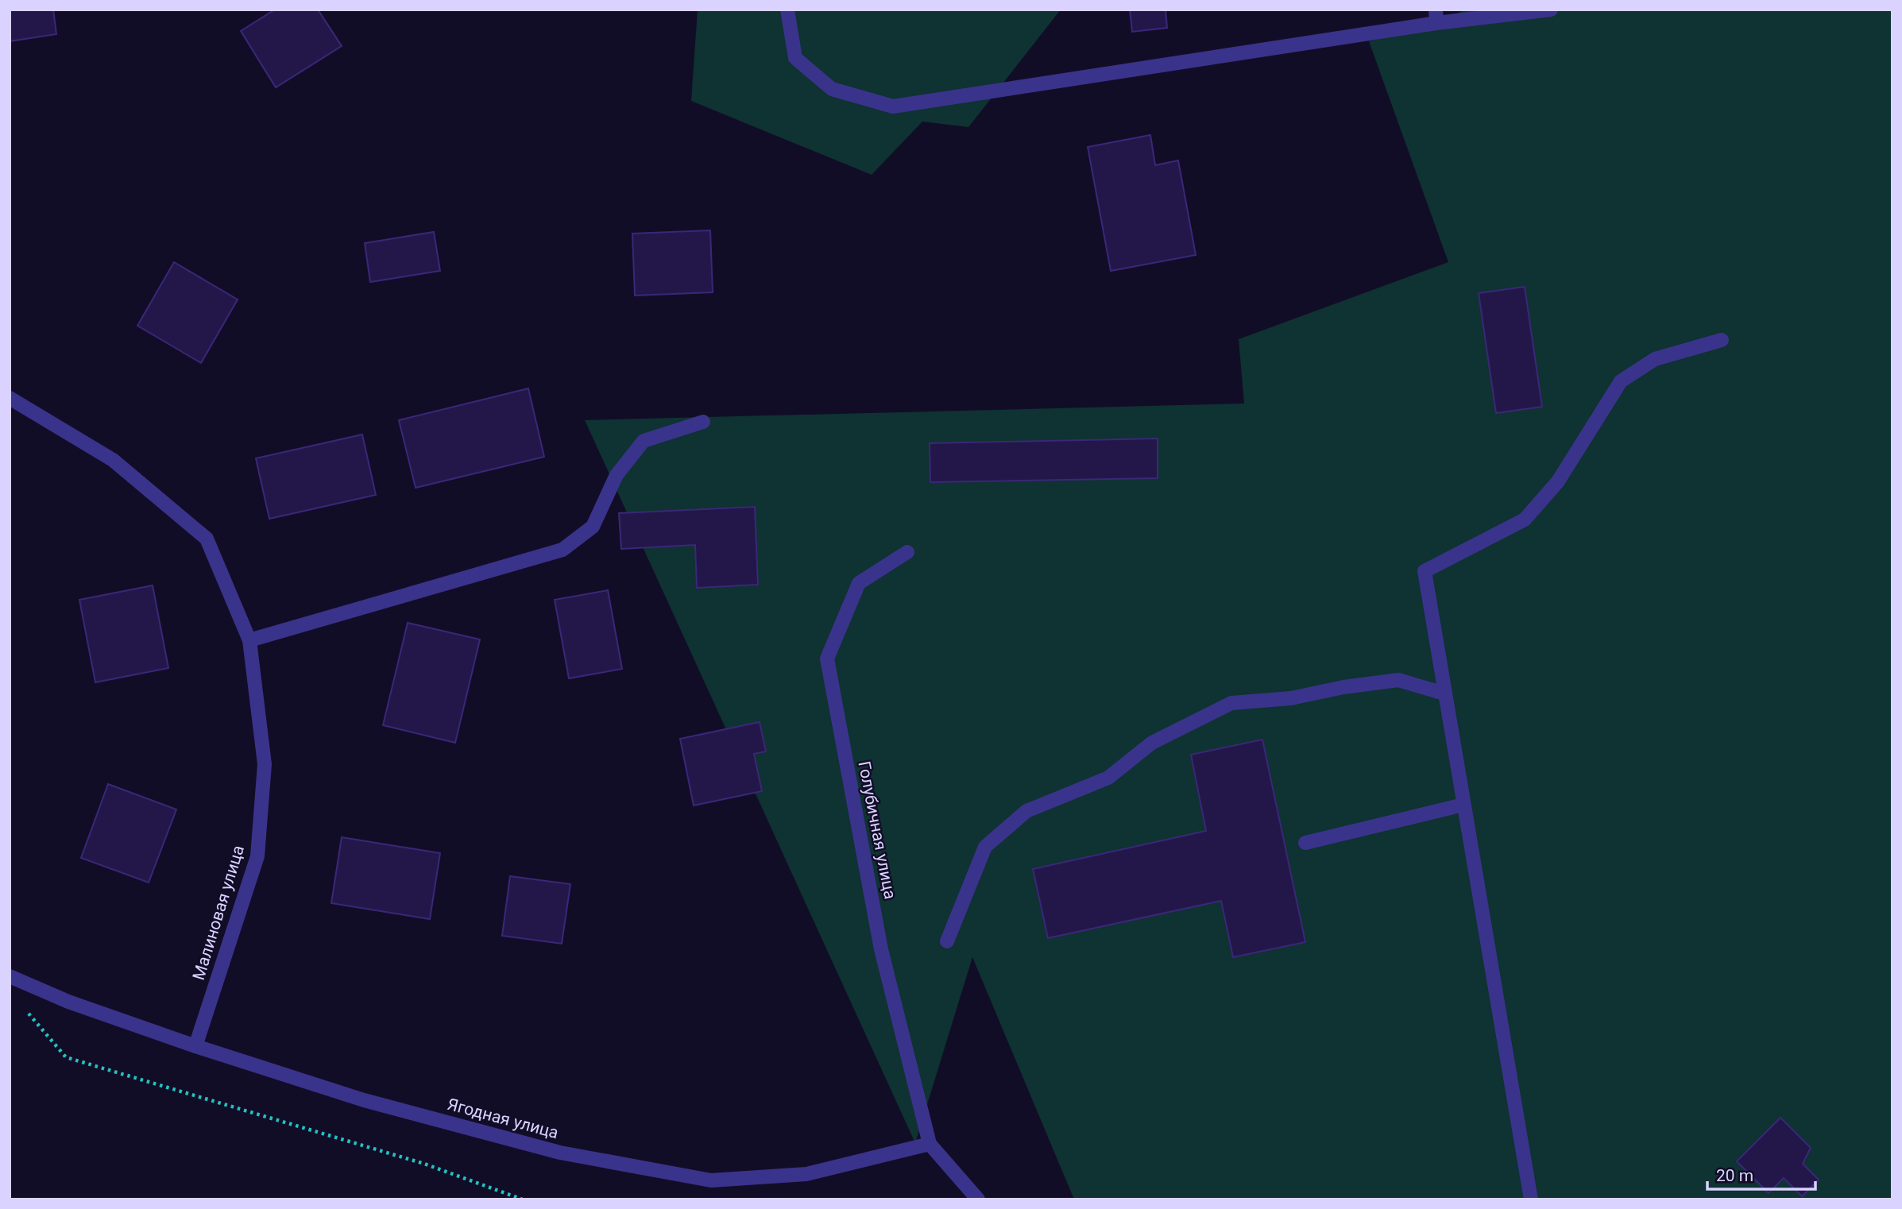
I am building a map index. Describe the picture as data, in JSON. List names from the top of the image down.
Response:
{
  "streets": {
    "street": ["Голубичная улица", "Малиновая улица", "Ягодная улица"]
  },
  "crossings": [
    ["Голубичная улица", "Ягодная улица"],
    ["Малиновая улица", "Ягодная улица"]
  ],
  "scale_bar": "20 m"
}
